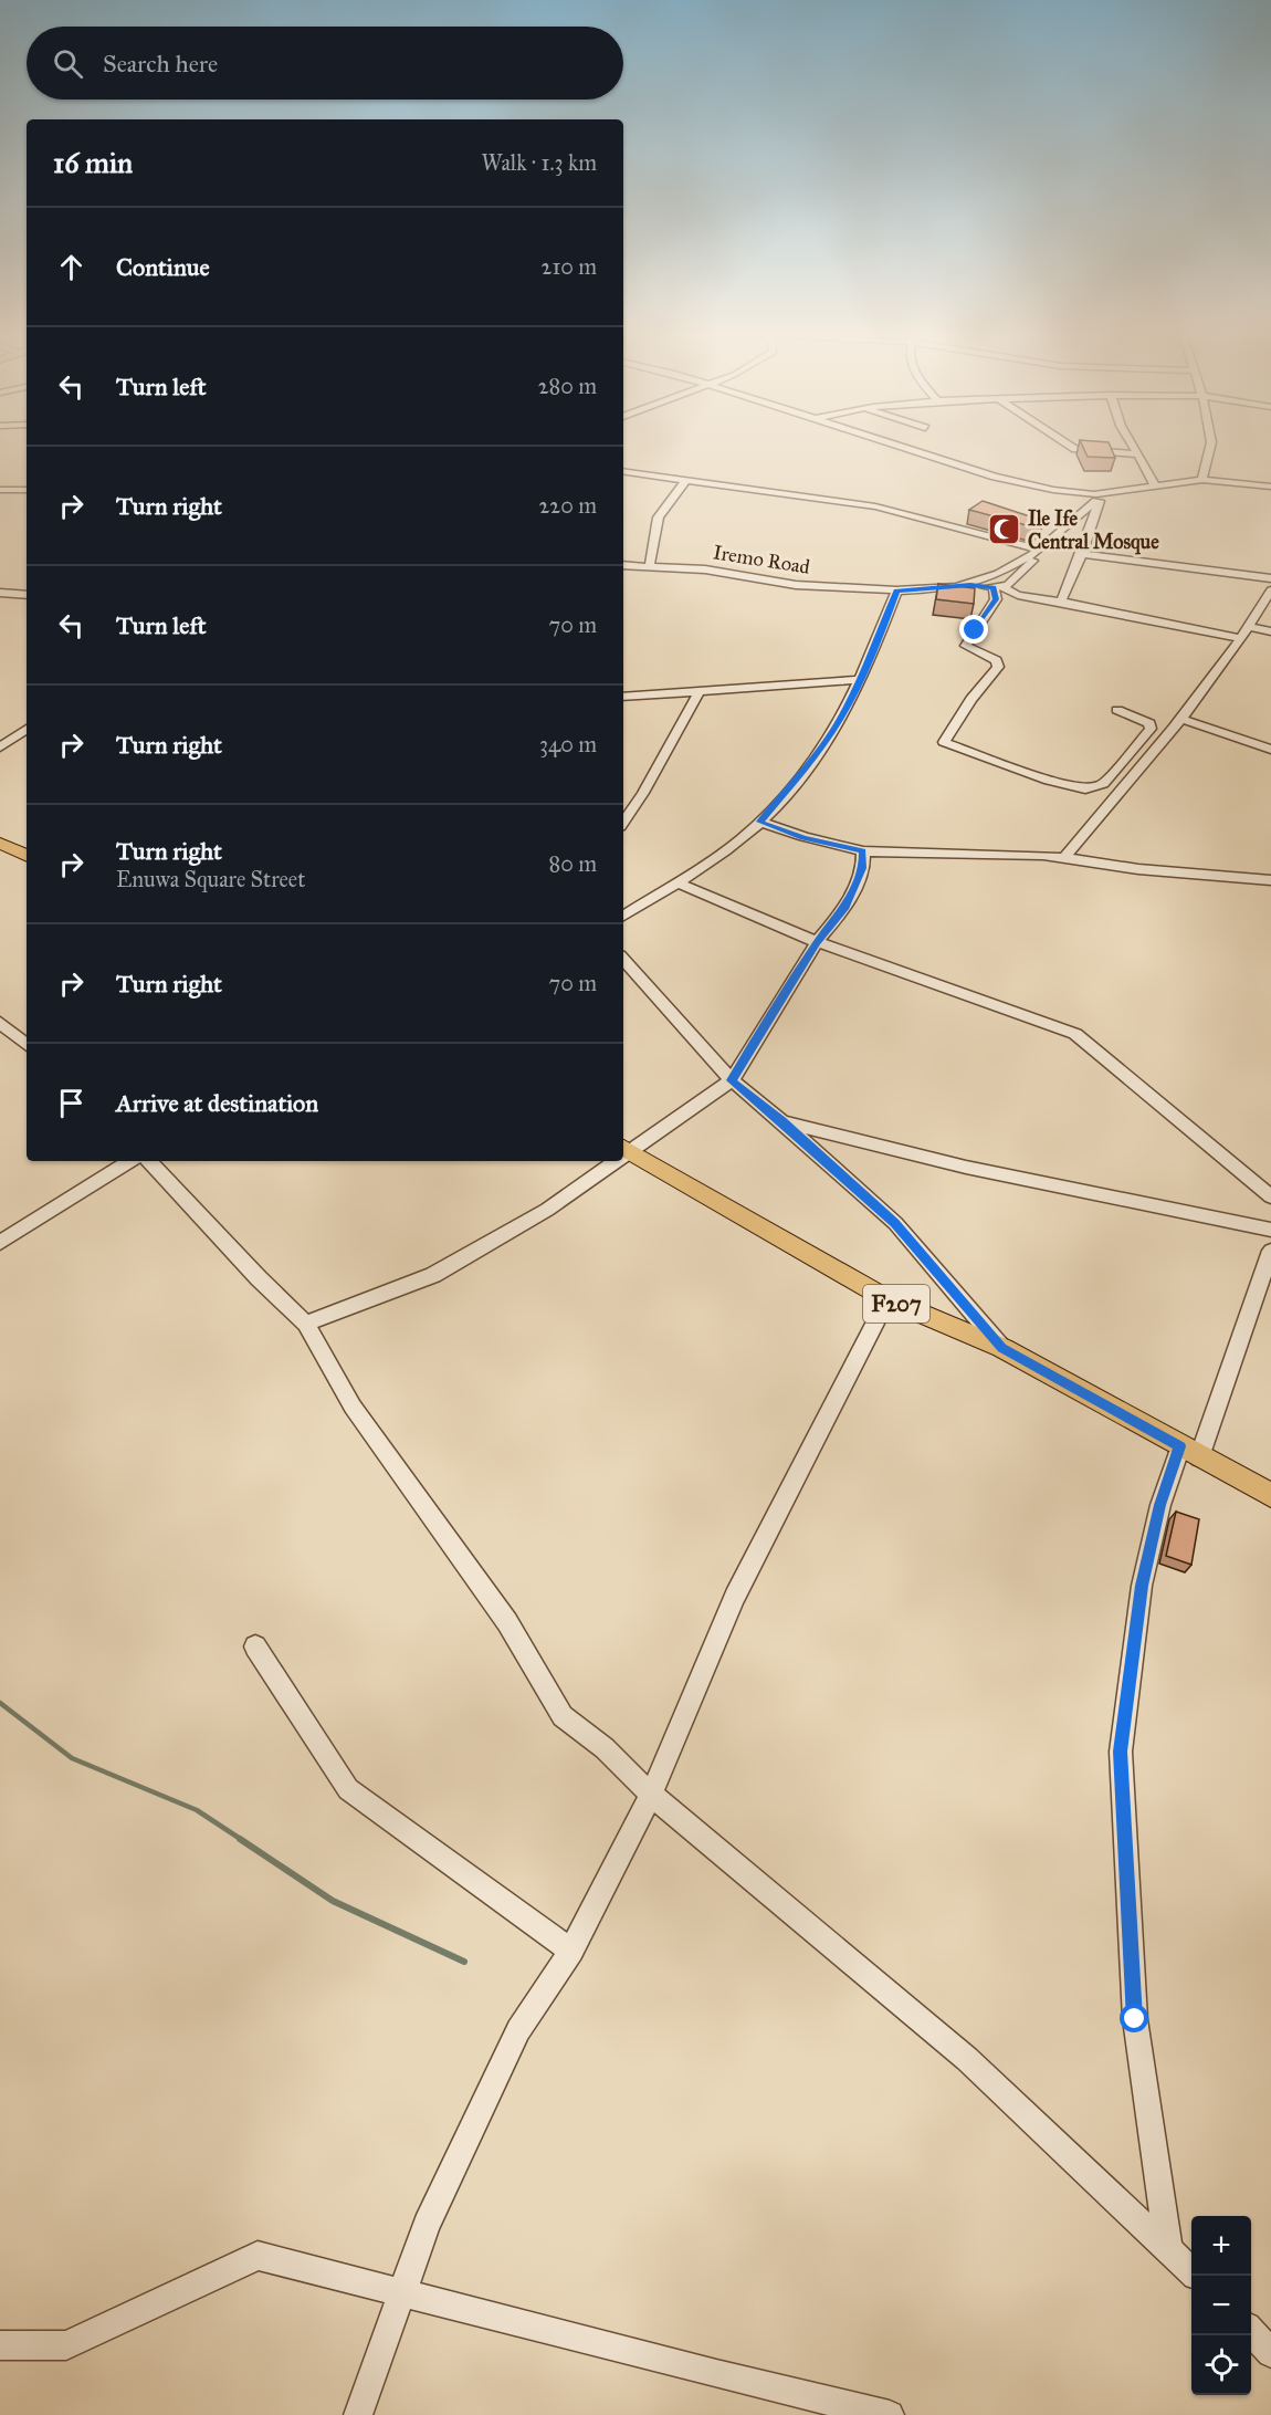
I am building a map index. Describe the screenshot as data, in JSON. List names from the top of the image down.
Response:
{
  "streets": {
    "main road": ["F207"],
    "street": ["Iremo Road"]
  },
  "places": {
    "mosque": ["Ile Ife Central Mosque"]
  },
  "page": {
    "search": "Search here",
    "heading": ["16 min", "Walk · 1.3 km"],
    "list": [
      ["Continue", "210 m"],
      ["Turn left", "280 m"],
      ["Turn right", "220 m"],
      ["Turn left", "70 m"],
      ["Turn right", "340 m"],
      ["Turn right", "Enuwa Square Street", "80 m"],
      ["Turn right", "70 m"],
      "Arrive at destination"
    ],
    "map_buttons": ["+", "−"]
  }
}
